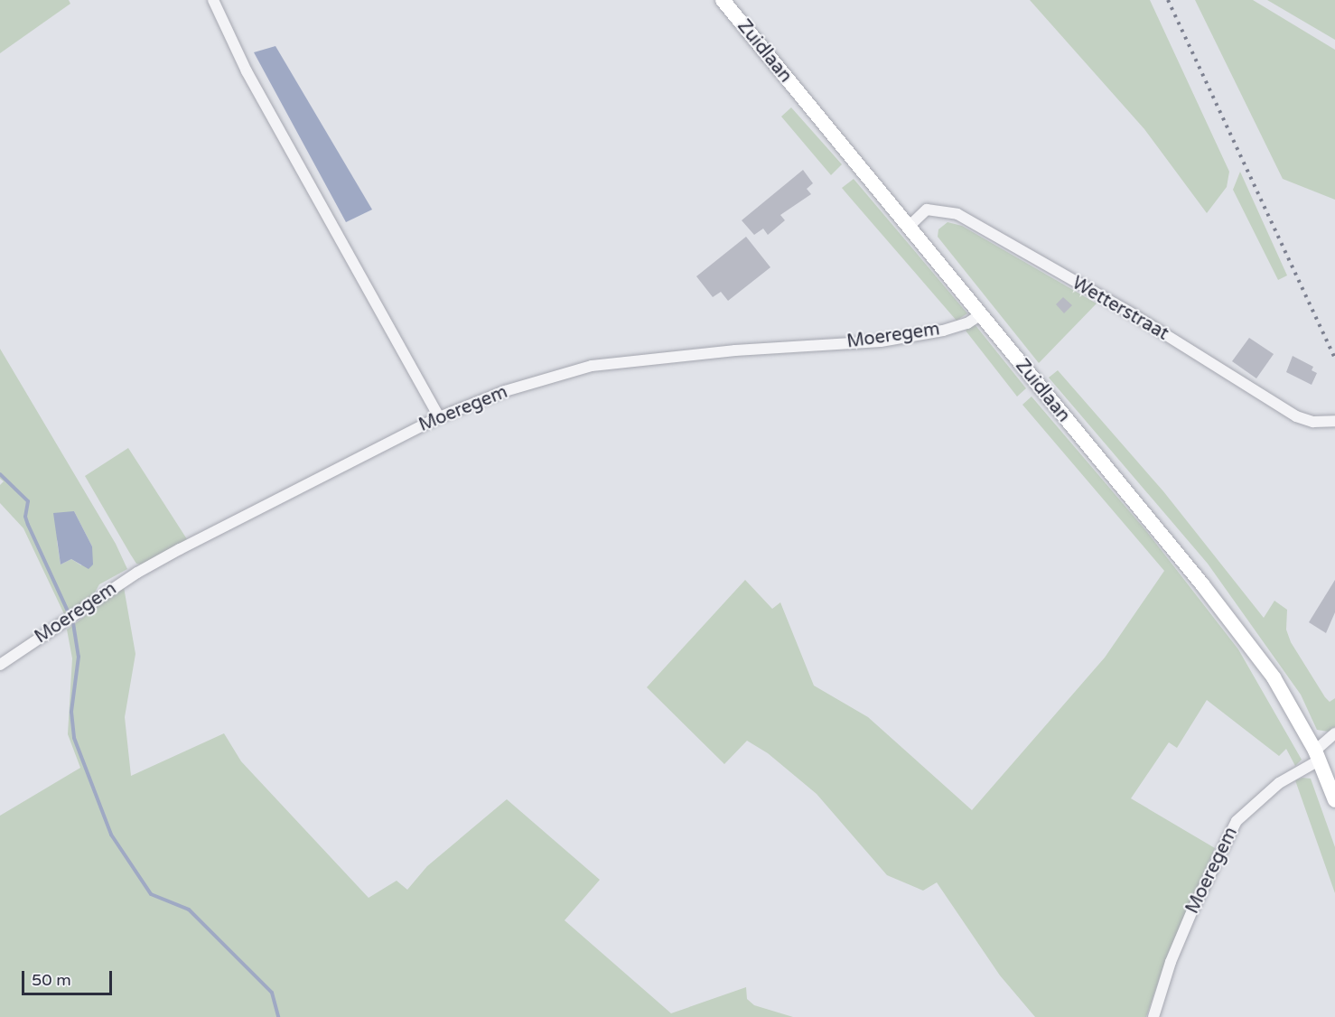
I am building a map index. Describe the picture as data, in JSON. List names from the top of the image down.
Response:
{
  "streets": {
    "main road": ["Zuidlaan"],
    "street": ["Wetterstraat", "Moeregem"]
  },
  "crossings": [
    ["Zuidlaan", "Wetterstraat"],
    ["Zuidlaan", "Moeregem"]
  ],
  "scale_bar": "50 m"
}
